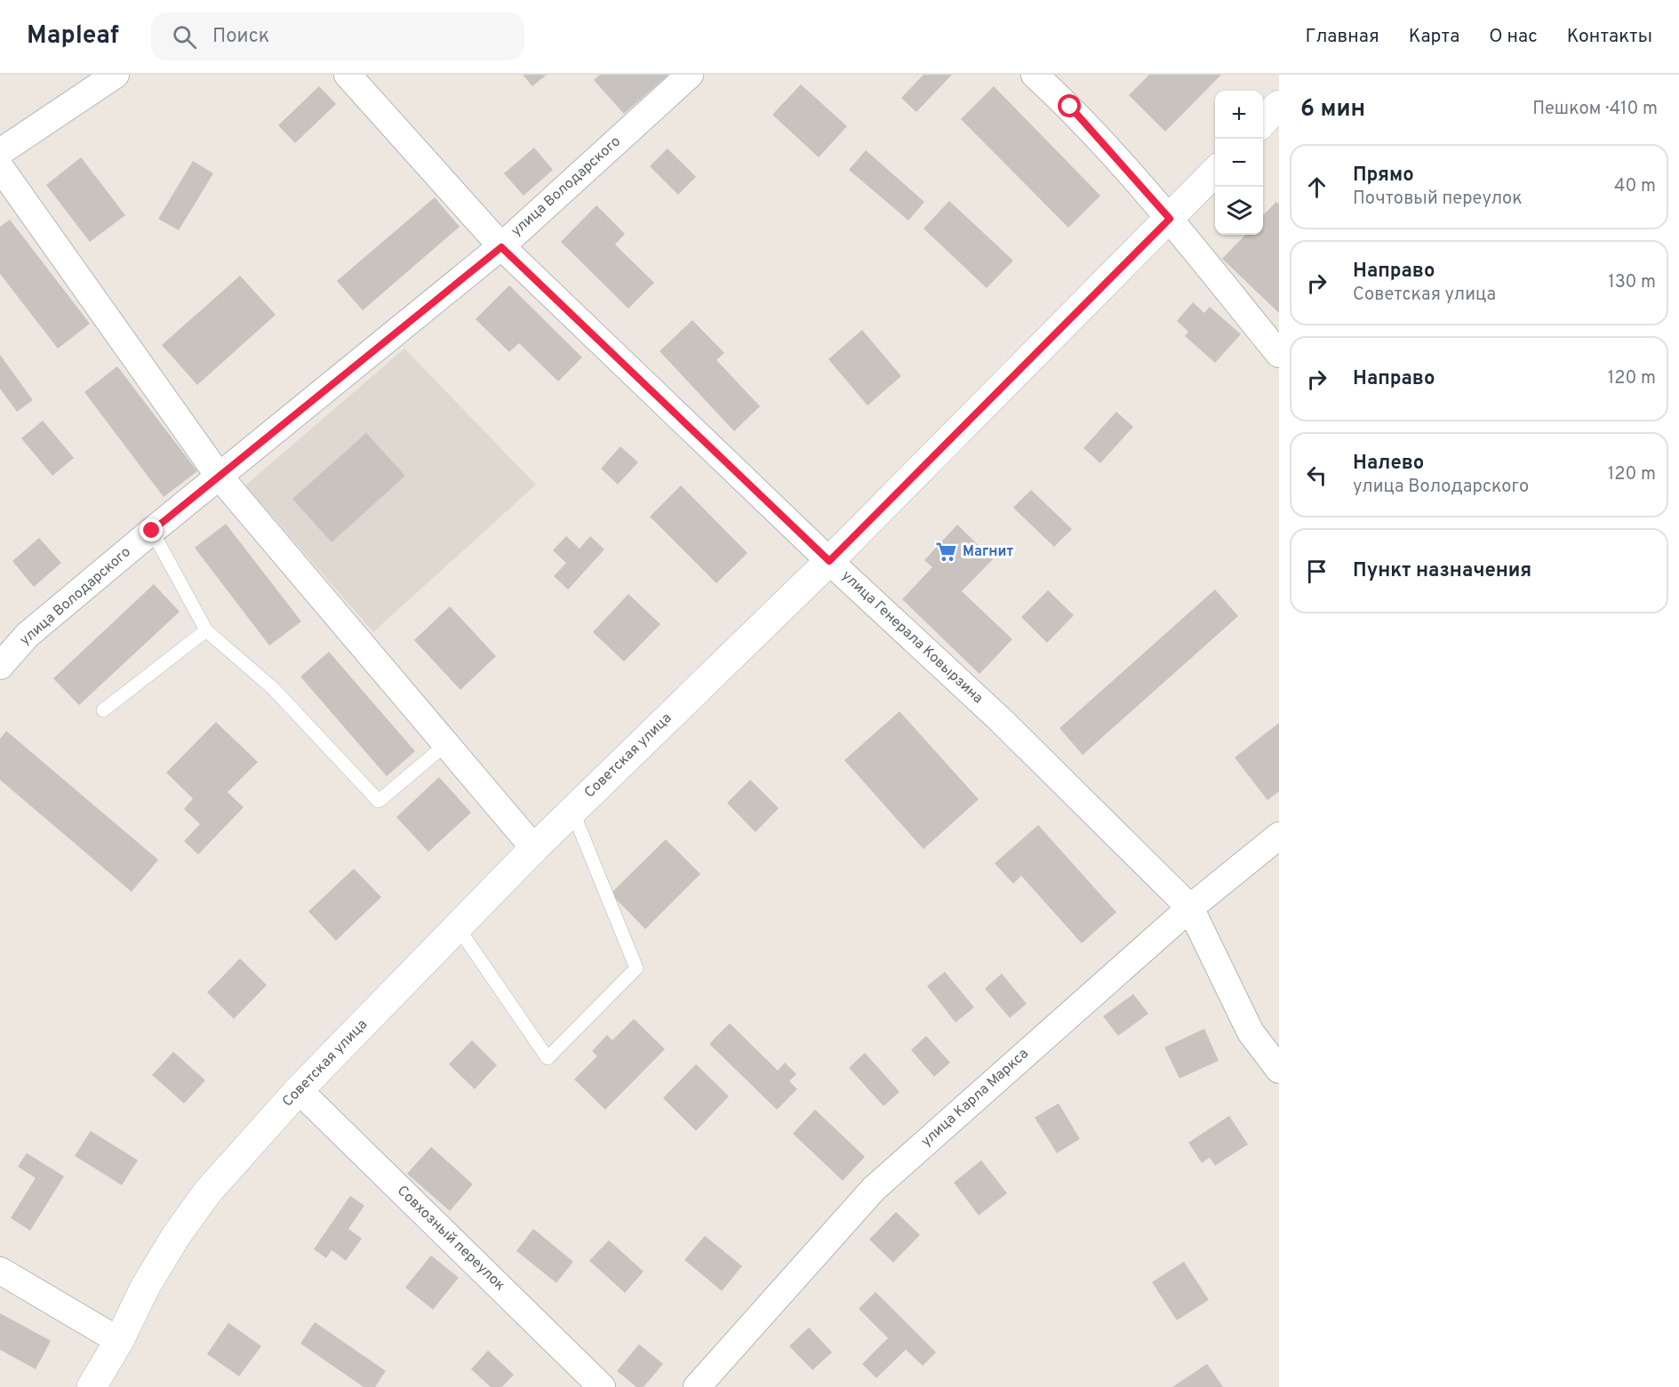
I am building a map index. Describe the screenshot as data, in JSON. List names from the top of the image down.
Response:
{
  "streets": {
    "street": [
      "улица Володарского",
      "улица Генерала Ковырзина",
      "Советская улица",
      "улица Карла Маркса",
      "Совхозный переулок"
    ]
  },
  "crossings": [
    ["улица Володарского", "улица Генерала Ковырзина"],
    ["улица Генерала Ковырзина", "Советская улица"],
    ["улица Генерала Ковырзина", "улица Карла Маркса"],
    ["Советская улица", "Совхозный переулок"]
  ],
  "places": {
    "supermarket": ["Магнит"]
  },
  "page": {
    "header": "Mapleaf",
    "search": "Поиск",
    "nav": [
      "Главная",
      "Карта",
      "О нас",
      "Контакты"
    ],
    "heading": ["6 мин", "Пешком · 410 m"],
    "map_buttons": ["+", "−"],
    "list": [
      ["Прямо", "Почтовый переулок", "40 m"],
      ["Направо", "Советская улица", "130 m"],
      ["Направо", "120 m"],
      ["Налево", "улица Володарского", "120 m"],
      "Пункт назначения"
    ]
  }
}
